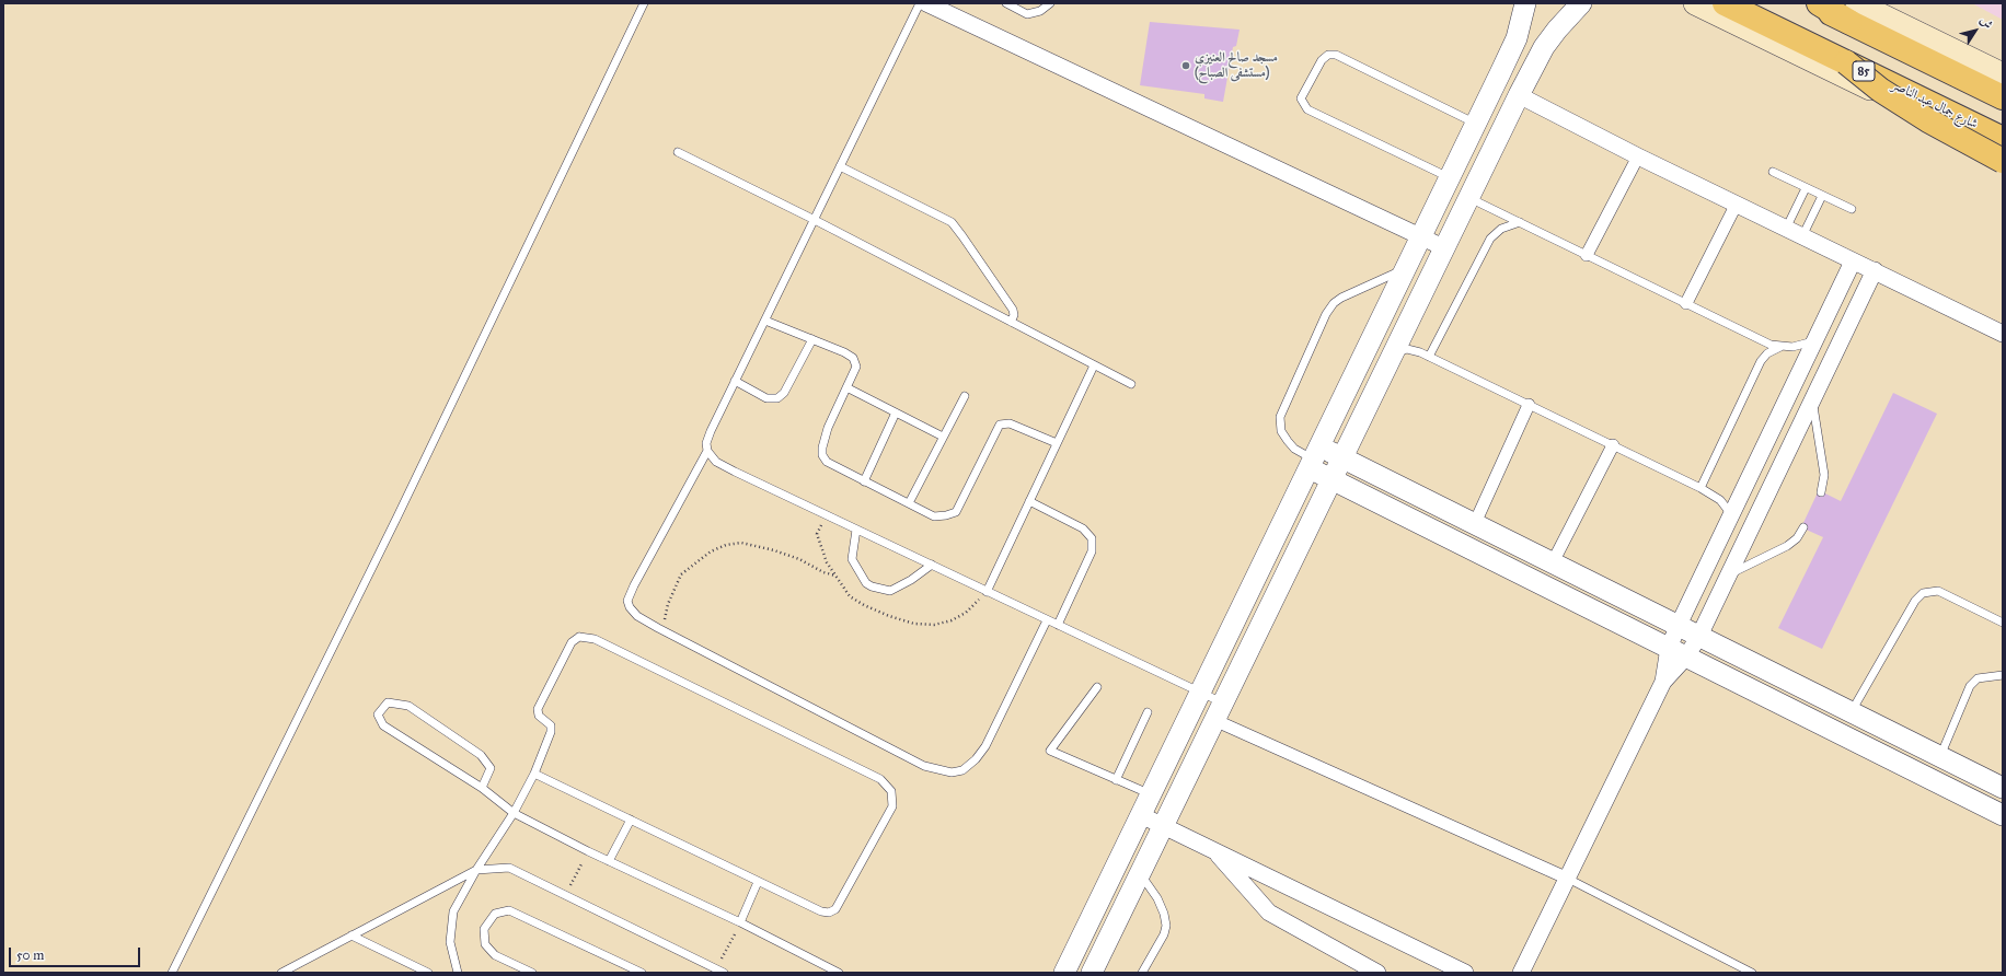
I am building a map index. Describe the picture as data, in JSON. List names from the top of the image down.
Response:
{
  "streets": {
    "highway": ["85", "شارع جمال عبد الناصر"]
  },
  "places": ["مسجد صالح العنيزي (مستشفى الصباح)"],
  "scale_bar": "50 m",
  "north": "top right"
}
